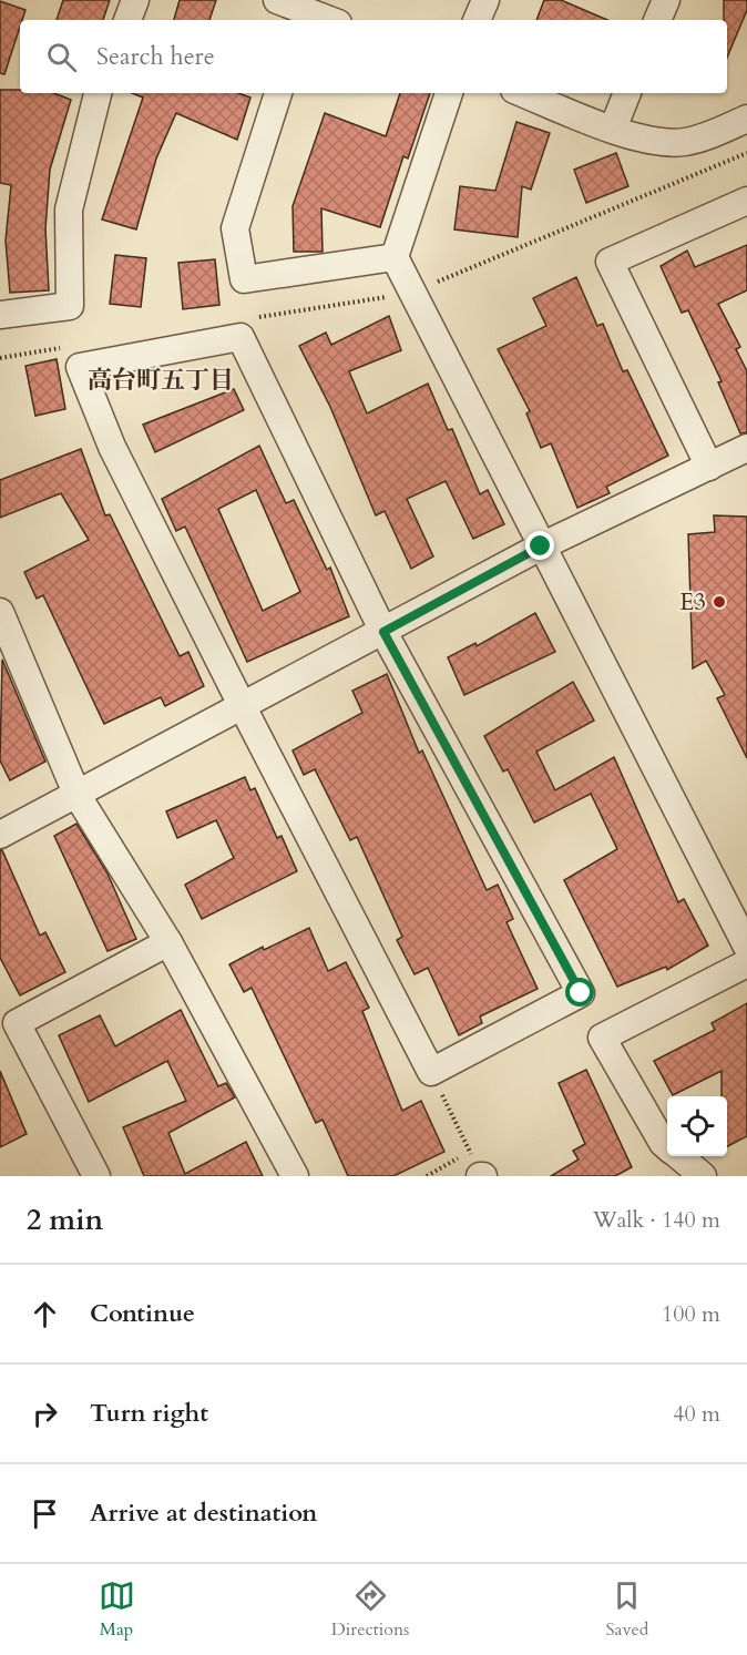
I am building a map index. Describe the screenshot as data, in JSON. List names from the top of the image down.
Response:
{
  "districts": ["高台町五丁目"],
  "places": ["E3"],
  "page": {
    "search": "Search here",
    "heading": ["2 min", "Walk · 140 m"],
    "list": [
      ["Continue", "100 m"],
      ["Turn right", "40 m"],
      "Arrive at destination"
    ],
    "nav": ["Map", "Directions", "Saved"]
  }
}
